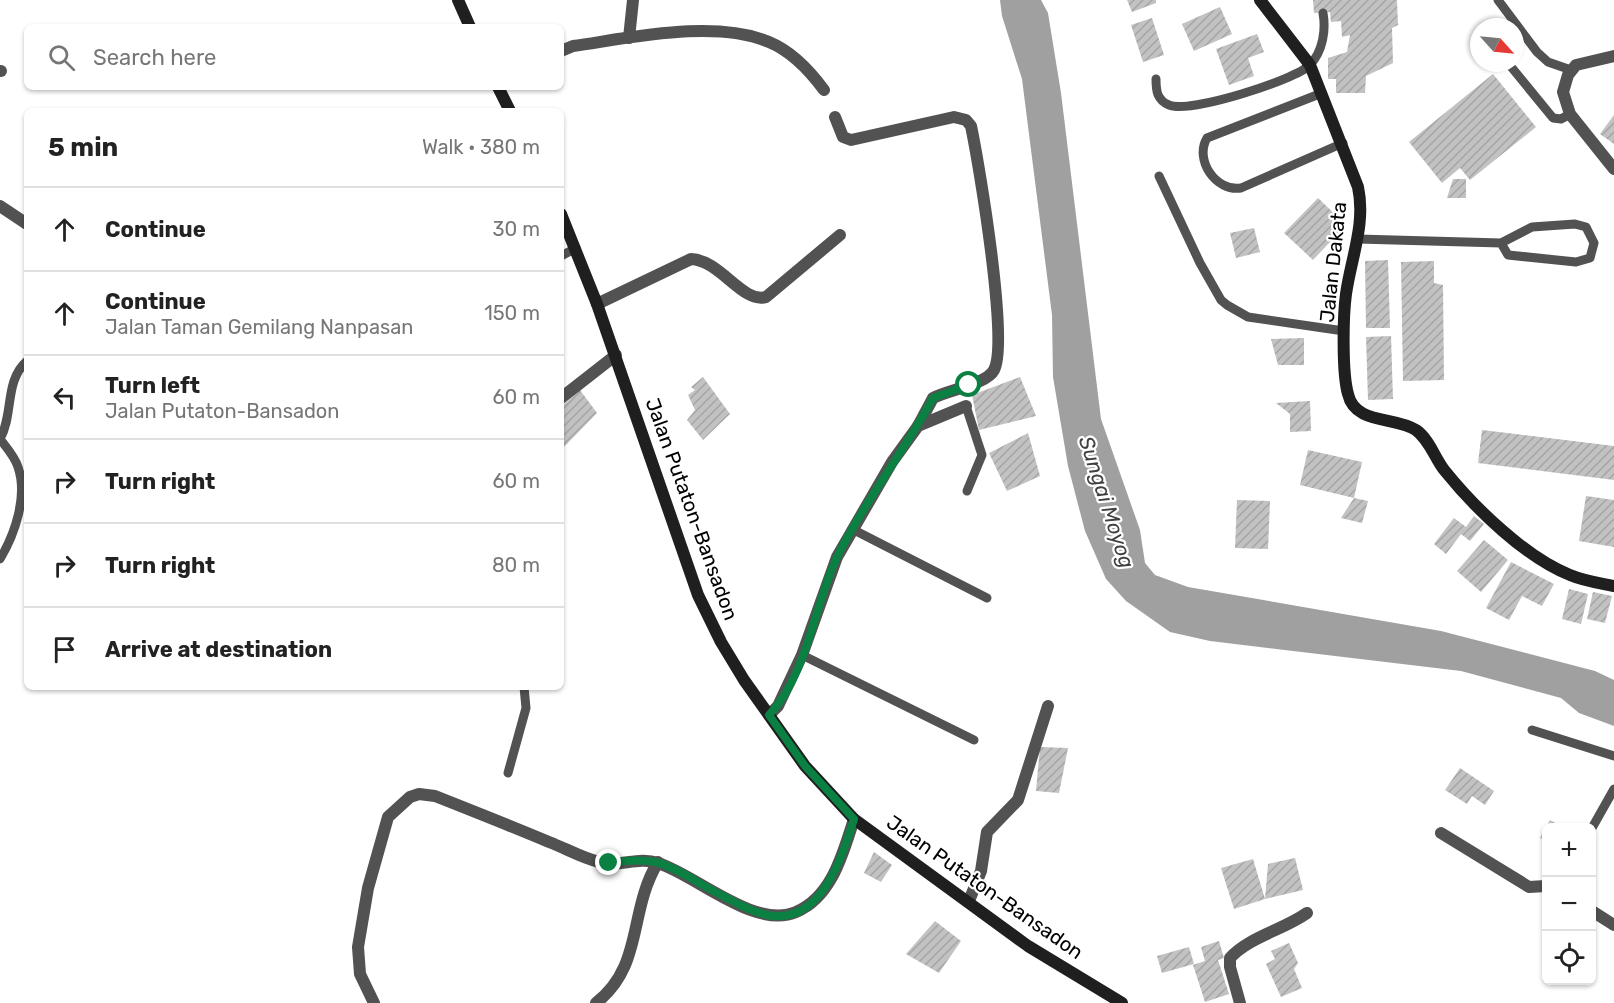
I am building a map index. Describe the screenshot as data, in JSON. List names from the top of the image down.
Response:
{
  "streets": {
    "street": ["Jalan Dakata", "Jalan Putaton-Bansadon"]
  },
  "water": ["Sungai Moyog"],
  "north": "bottom right",
  "page": {
    "search": "Search here",
    "heading": ["5 min", "Walk · 380 m"],
    "list": [
      ["Continue", "30 m"],
      ["Continue", "Jalan Taman Gemilang Nanpasan", "150 m"],
      ["Turn left", "Jalan Putaton-Bansadon", "60 m"],
      ["Turn right", "60 m"],
      ["Turn right", "80 m"],
      "Arrive at destination"
    ],
    "map_buttons": ["+", "−"]
  }
}
